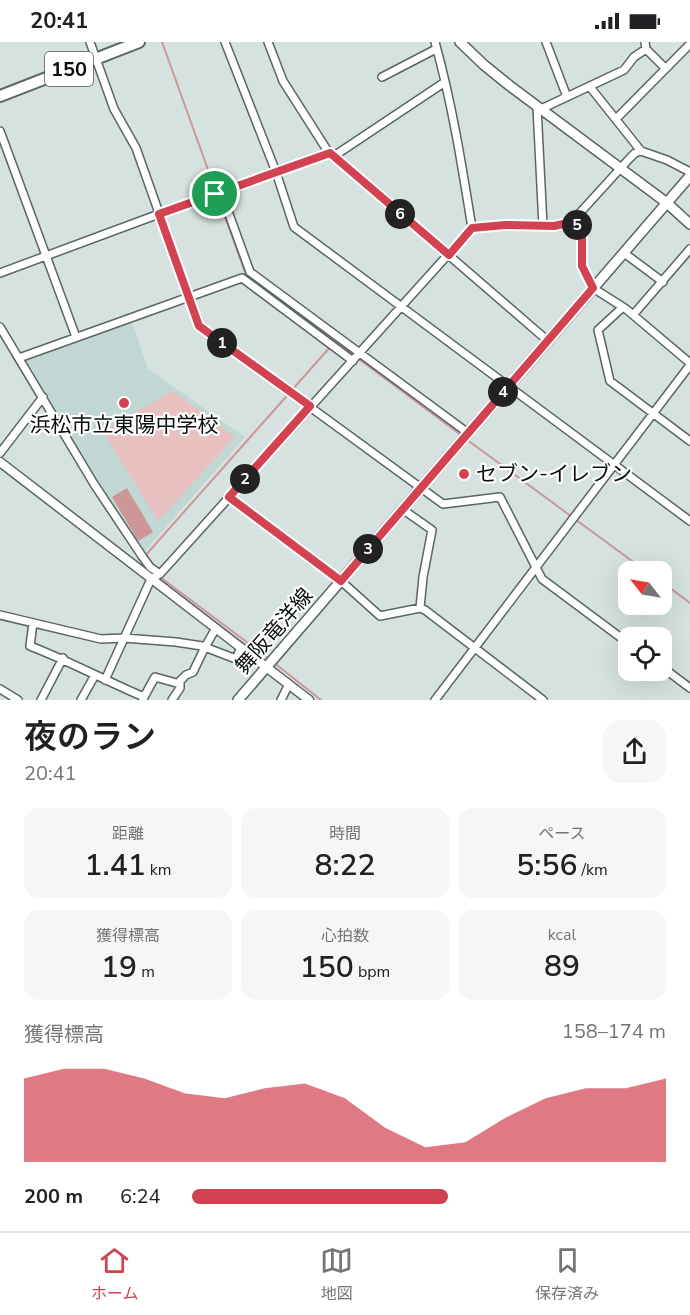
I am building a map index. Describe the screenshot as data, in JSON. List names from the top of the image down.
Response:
{
  "streets": {
    "highway": ["150"],
    "main road": ["舞阪竜洋線"]
  },
  "places": ["浜松市立東陽中学校", "セブン-イレブン"],
  "north": "top left",
  "page": {
    "status": "20:41",
    "pins": [
      "6",
      "5",
      "1",
      "4",
      "2",
      "3"
    ],
    "heading": ["夜のラン", "20:41"],
    "stats": [
      ["距離", "1.41 km"],
      ["時間", "8:22"],
      ["ペース", "5:56 /km"],
      ["獲得標高", "19 m"],
      ["心拍数", "150 bpm"],
      ["kcal", "89"]
    ],
    "chart": ["獲得標高", "158–174 m"],
    "list": [
      {
        "name": "200 m",
        "note": "6:24"
      }
    ],
    "tabs": ["ホーム", "地図", "保存済み"]
  }
}
